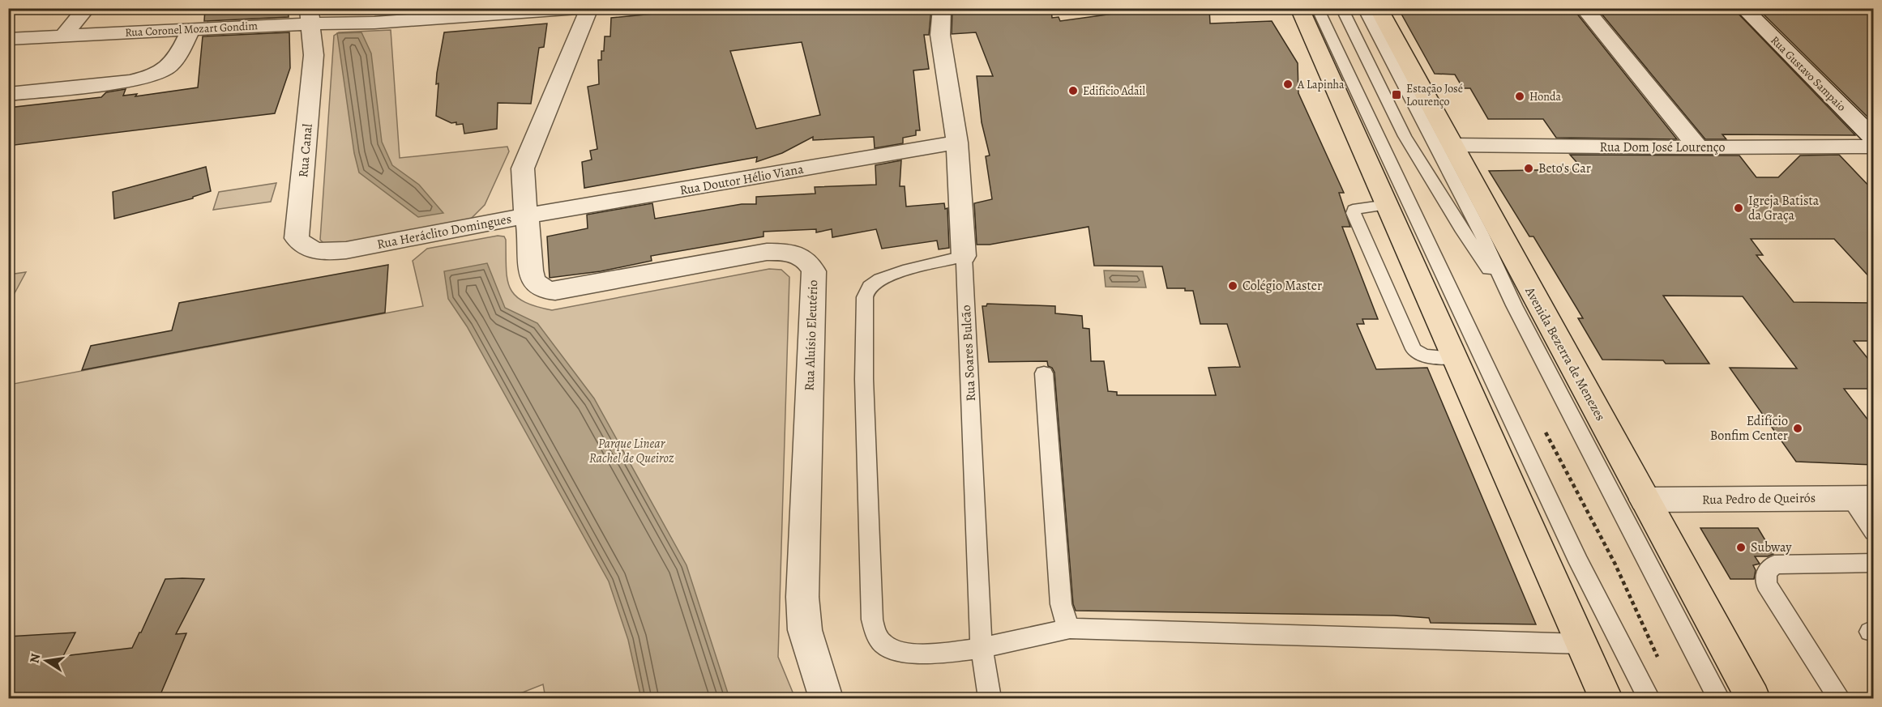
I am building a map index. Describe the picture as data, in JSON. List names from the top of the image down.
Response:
{
  "streets": {
    "main road": ["Avenida Bezerra de Menezes"],
    "street": [
      "Rua Coronel Mozart Gondim",
      "Rua Gustavo Sampaio",
      "Rua Dom José Lourenço",
      "Rua Canal",
      "Rua Doutor Hélio Viana",
      "Rua Heráclito Domingues",
      "Rua Aluísio Eleutério",
      "Rua Soares Bulcão",
      "Rua Pedro de Queirós"
    ]
  },
  "crossings": [
    ["Rua Coronel Mozart Gondim", "Rua Canal"],
    ["Rua Dom José Lourenço", "Avenida Bezerra de Menezes"],
    ["Rua Canal", "Rua Heráclito Domingues"],
    ["Rua Doutor Hélio Viana", "Rua Heráclito Domingues"],
    ["Rua Doutor Hélio Viana", "Rua Aluísio Eleutério"],
    ["Rua Doutor Hélio Viana", "Rua Soares Bulcão"],
    ["Rua Heráclito Domingues", "Rua Aluísio Eleutério"],
    ["Avenida Bezerra de Menezes", "Rua Pedro de Queirós"]
  ],
  "parks": ["Parque Linear Rachel de Queiroz"],
  "places": {
    "other": [
      "A Lapinha",
      "Edifício Adail",
      "Honda",
      "Beto's Car",
      "Igreja Batista da Graça",
      "Colégio Master",
      "Edifício Bonfim Center",
      "Subway"
    ],
    "transit": ["Estação José Lourenço"]
  },
  "north": "left"
}
